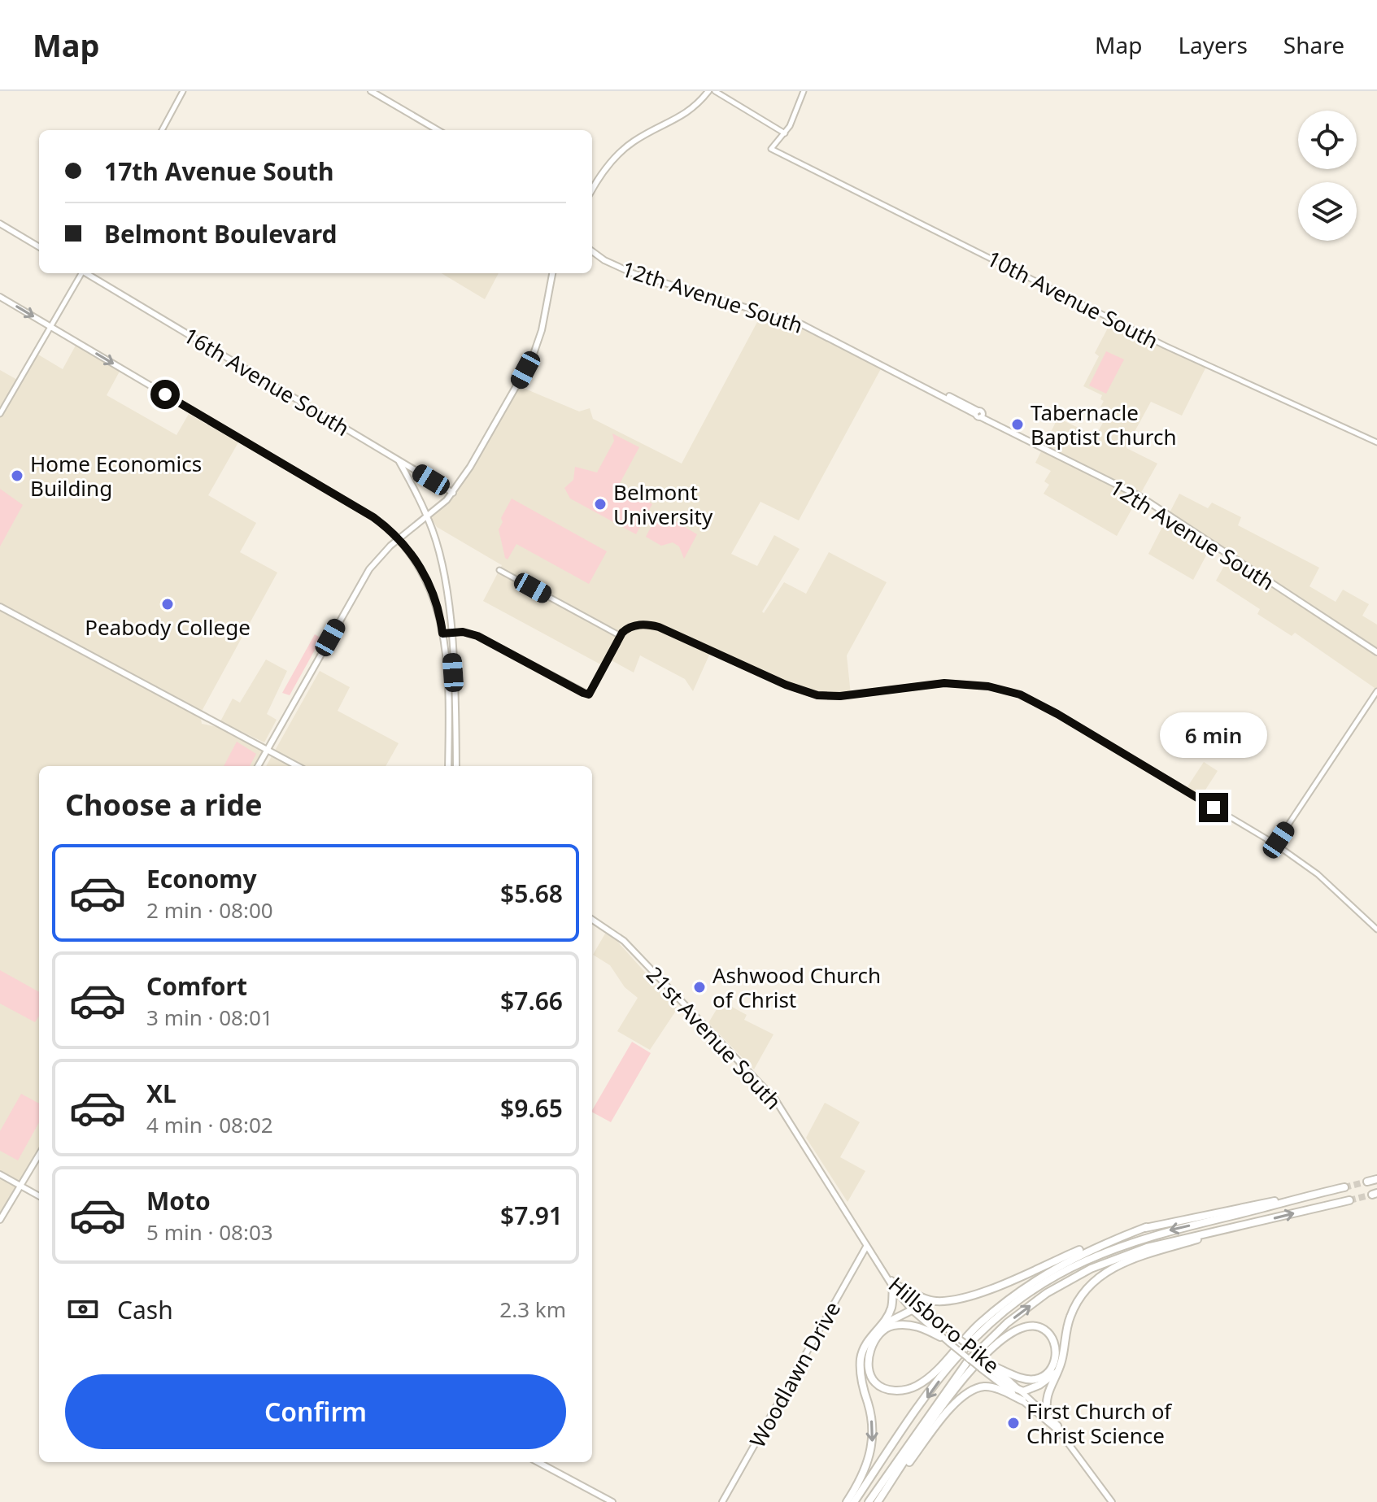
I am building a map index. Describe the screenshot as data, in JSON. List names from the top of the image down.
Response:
{
  "streets": {
    "main road": [
      "12th Avenue South",
      "16th Avenue South",
      "21st Avenue South",
      "Hillsboro Pike",
      "Woodlawn Drive"
    ],
    "street": ["10th Avenue South"]
  },
  "crossings": [
    ["21st Avenue South", "Hillsboro Pike"],
    ["21st Avenue South", "Woodlawn Drive"]
  ],
  "places": [
    "Tabernacle Baptist Church",
    "Home Economics Building",
    "Belmont University",
    "Peabody College",
    "Ashwood Church of Christ",
    "First Church of Christ Science"
  ],
  "page": {
    "header": "Map",
    "nav": ["Map", "Layers", "Share"],
    "banner": ["17th Avenue South", "Belmont Boulevard"],
    "bubble": "6 min",
    "heading": "Choose a ride",
    "list": [
      {
        "name": "Economy",
        "note": "2 min · 08:00",
        "value": "$5.68"
      },
      {
        "name": "Comfort",
        "note": "3 min · 08:01",
        "value": "$7.66"
      },
      {
        "name": "XL",
        "note": "4 min · 08:02",
        "value": "$9.65"
      },
      {
        "name": "Moto",
        "note": "5 min · 08:03",
        "value": "$7.91"
      }
    ],
    "pay": ["Cash", "2.3 km"],
    "buttons": "Confirm"
  }
}
